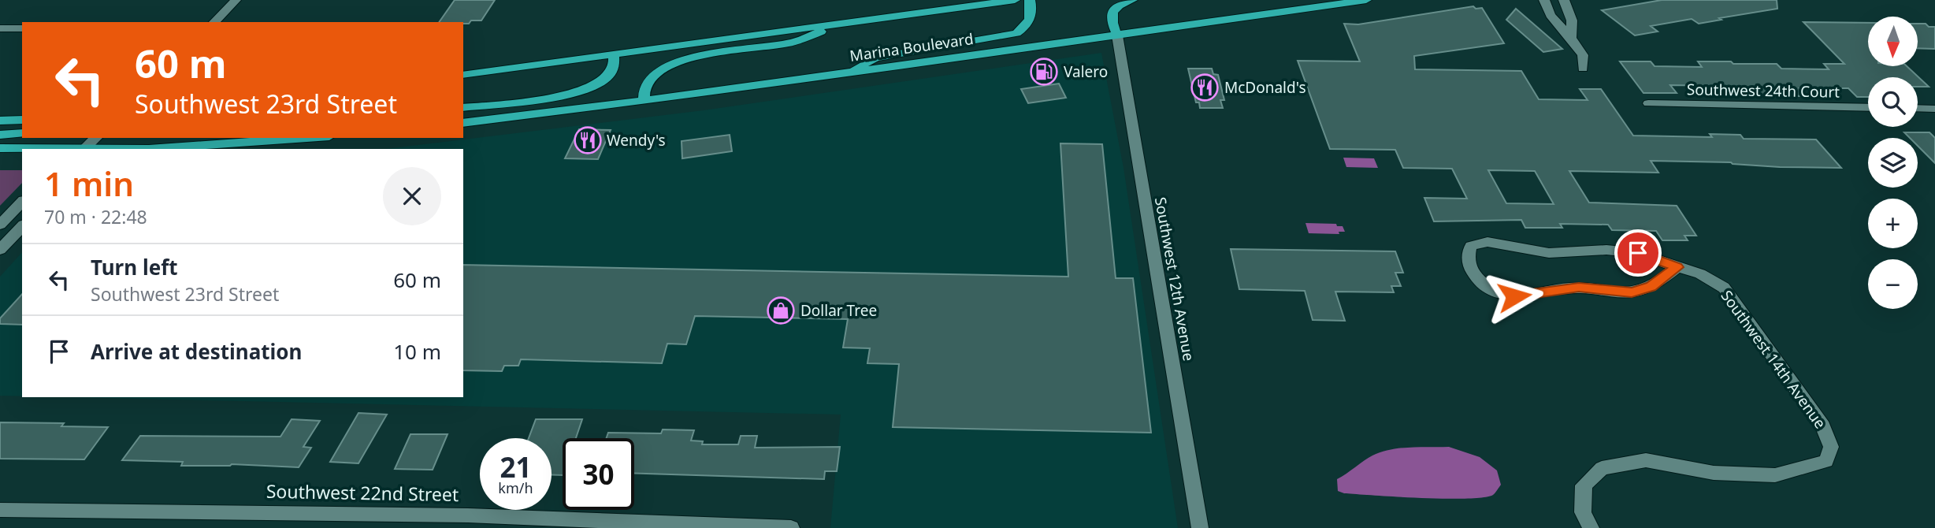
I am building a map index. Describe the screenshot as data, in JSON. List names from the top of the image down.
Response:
{
  "streets": {
    "main road": ["Marina Boulevard"],
    "street": [
      "Southwest 24th Court",
      "Southwest 12th Avenue",
      "Southwest 14th Avenue",
      "Southwest 22nd Street"
    ]
  },
  "crossings": [
    ["Marina Boulevard", "Southwest 12th Avenue"]
  ],
  "places": {
    "fuel station": ["Valero"],
    "restaurant": ["McDonald's", "Wendy's"],
    "shop": ["Dollar Tree"]
  },
  "north": "bottom",
  "page": {
    "map_buttons": ["+", "−"],
    "turn": ["60 m", "Southwest 23rd Street"],
    "heading": ["1 min", "70 m · 22:48"],
    "list": [
      {
        "name": "Turn left",
        "note": "Southwest 23rd Street",
        "value": "60 m"
      },
      {
        "name": "Arrive at destination",
        "value": "10 m"
      }
    ],
    "speed": "21 km/h",
    "limit": "30"
  }
}
